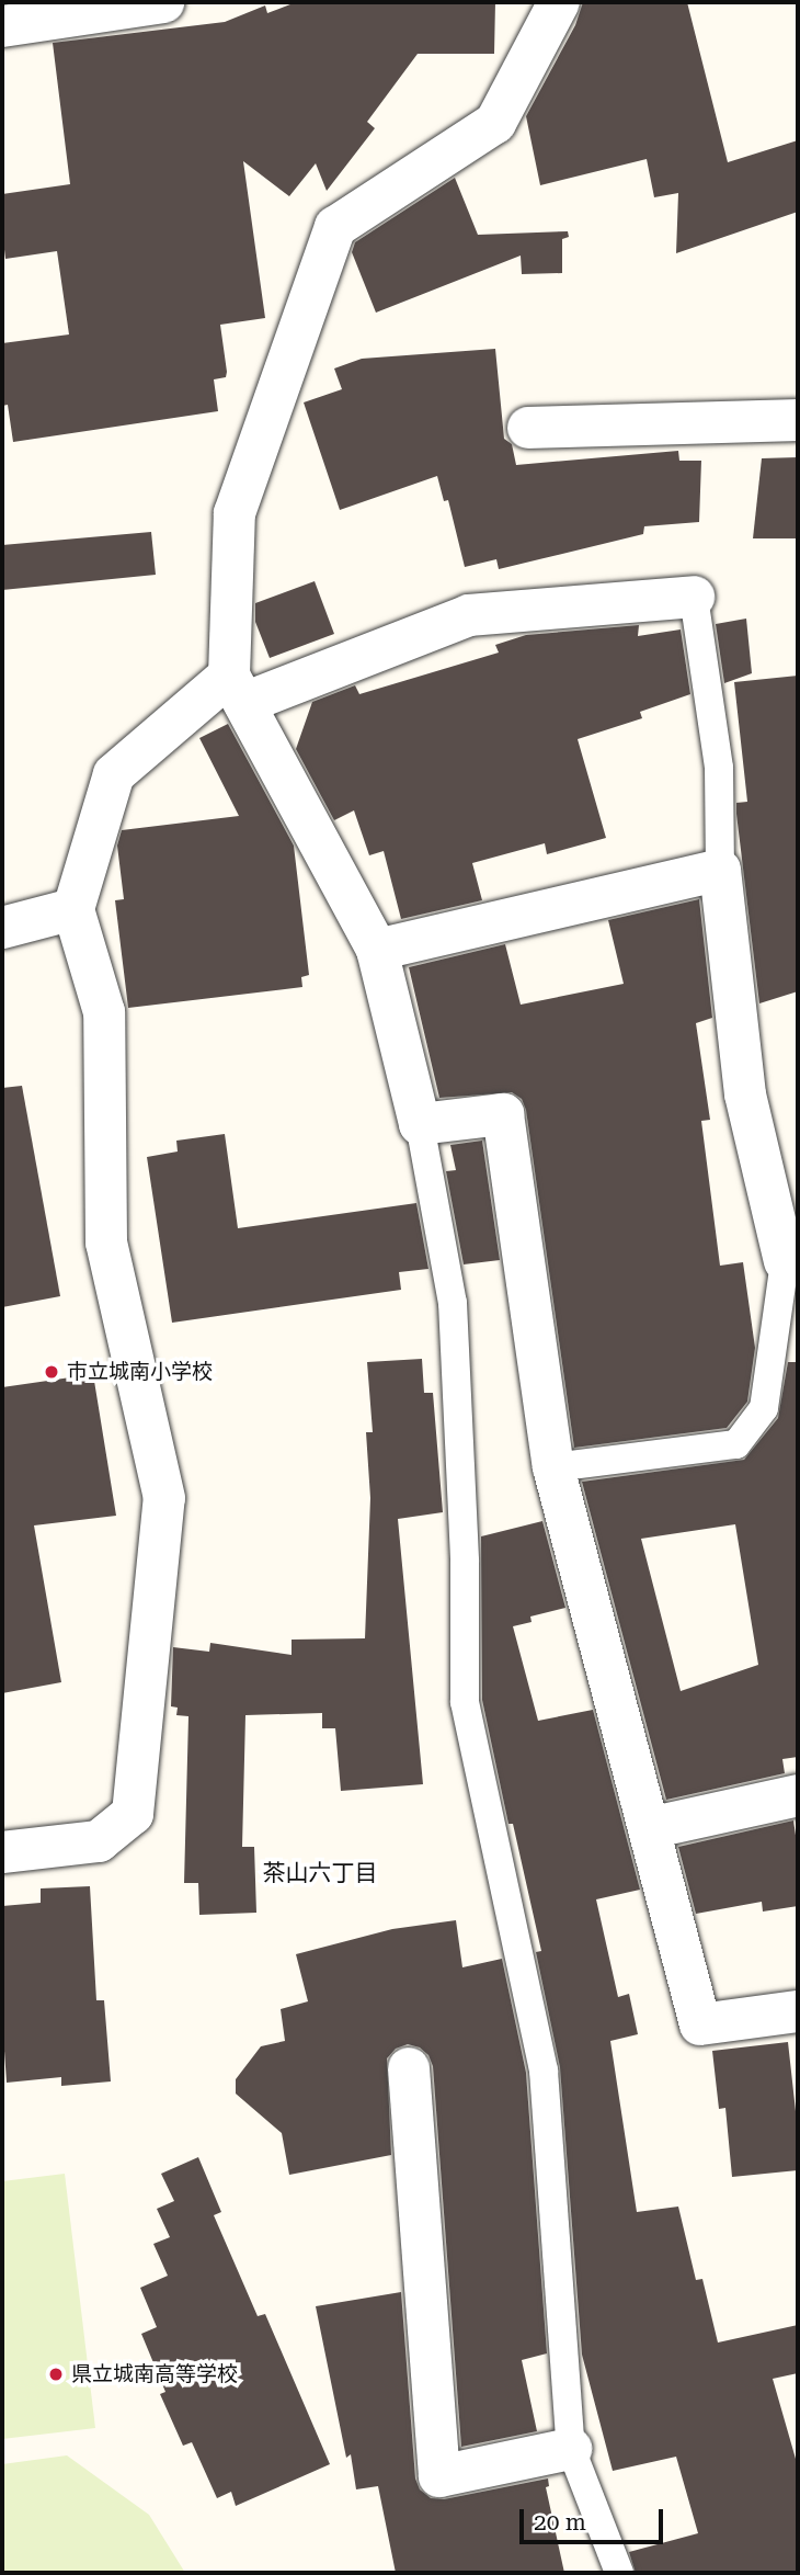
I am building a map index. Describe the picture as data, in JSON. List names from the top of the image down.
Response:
{
  "districts": ["茶山六丁目"],
  "places": ["市立城南小学校", "県立城南高等学校"],
  "scale_bar": "20 m"
}
